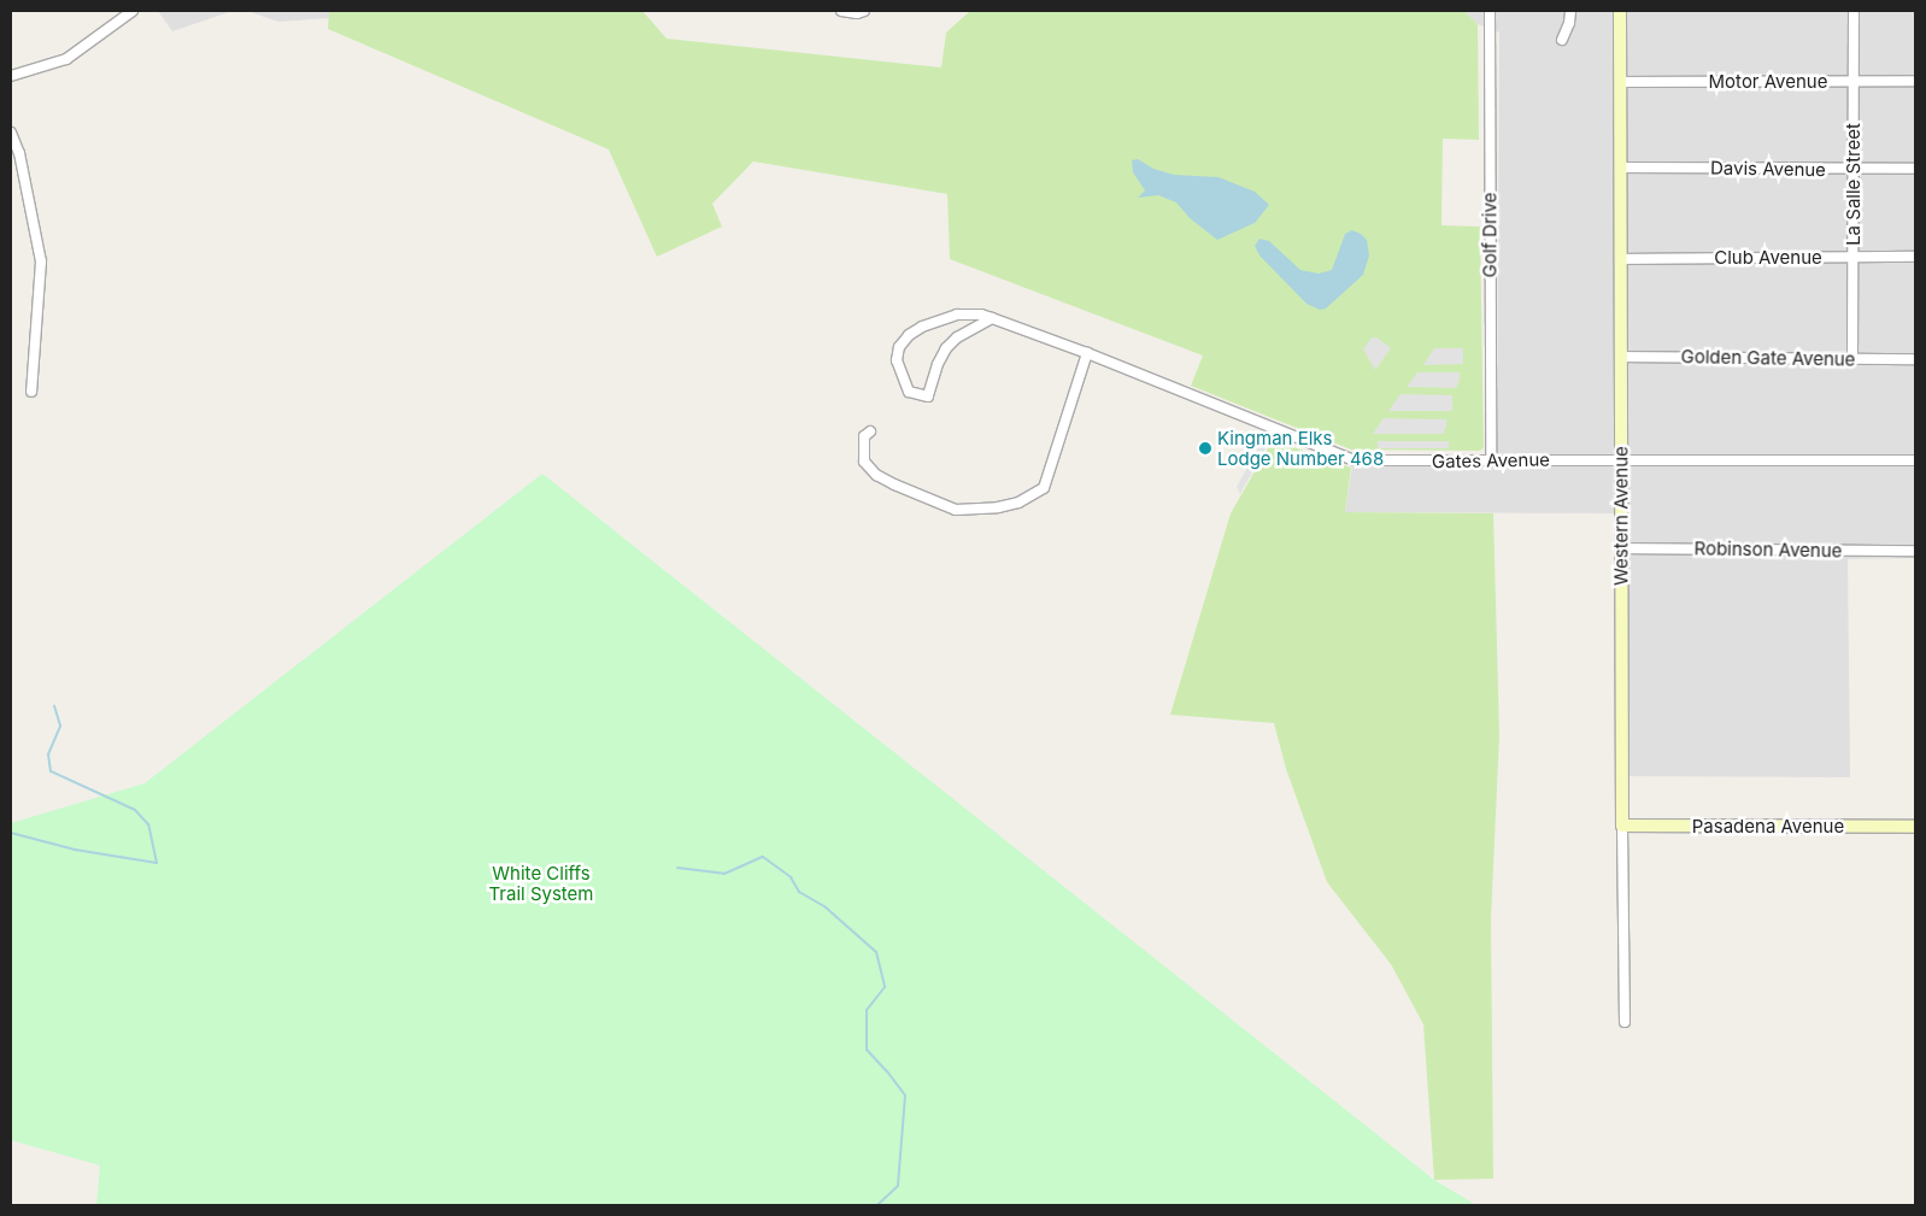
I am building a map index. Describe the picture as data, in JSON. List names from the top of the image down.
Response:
{
  "streets": {
    "street": [
      "Motor Avenue",
      "Davis Avenue",
      "La Salle Street",
      "Golf Drive",
      "Club Avenue",
      "Golden Gate Avenue",
      "Gates Avenue",
      "Western Avenue",
      "Robinson Avenue",
      "Pasadena Avenue"
    ]
  },
  "crossings": [
    ["Motor Avenue", "La Salle Street"],
    ["Motor Avenue", "Western Avenue"],
    ["Davis Avenue", "La Salle Street"],
    ["Davis Avenue", "Western Avenue"],
    ["La Salle Street", "Club Avenue"],
    ["La Salle Street", "Golden Gate Avenue"],
    ["Golf Drive", "Gates Avenue"],
    ["Club Avenue", "Western Avenue"],
    ["Golden Gate Avenue", "Western Avenue"],
    ["Gates Avenue", "Western Avenue"],
    ["Western Avenue", "Robinson Avenue"],
    ["Western Avenue", "Pasadena Avenue"]
  ],
  "parks": ["White Cliffs Trail System"],
  "places": ["Kingman Elks Lodge Number 468"]
}
